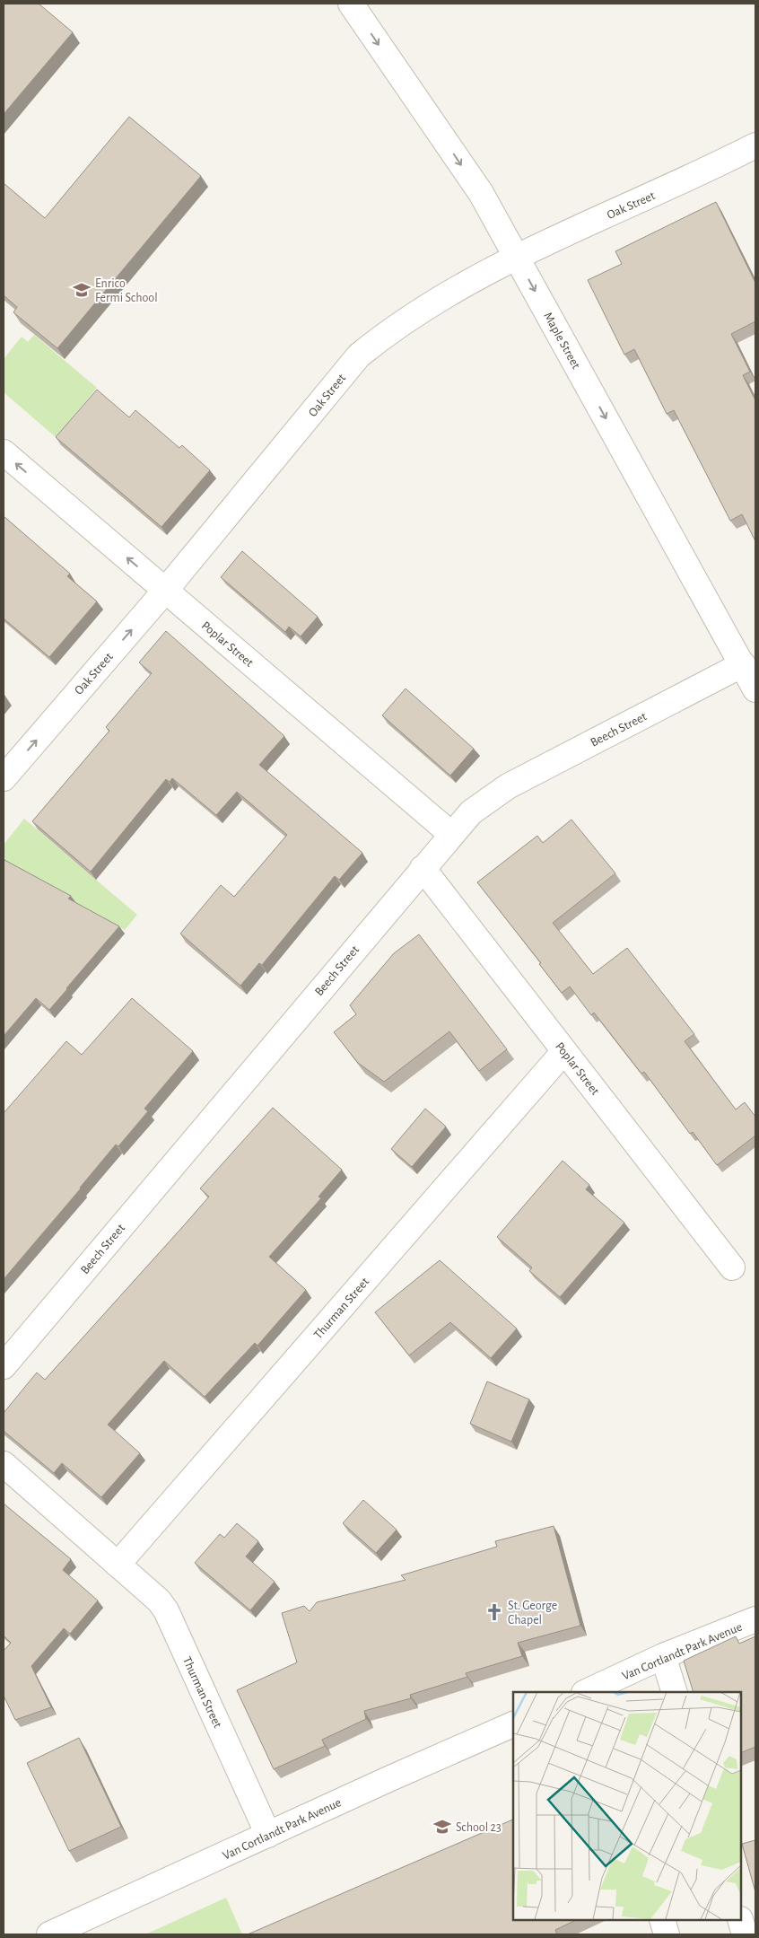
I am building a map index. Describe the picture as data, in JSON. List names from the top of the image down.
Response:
{
  "streets": {
    "street": [
      "Oak Street",
      "Maple Street",
      "Poplar Street",
      "Beech Street",
      "Thurman Street",
      "Van Cortlandt Park Avenue"
    ]
  },
  "crossings": [
    ["Oak Street", "Maple Street"],
    ["Oak Street", "Poplar Street"],
    ["Maple Street", "Beech Street"],
    ["Poplar Street", "Beech Street"],
    ["Poplar Street", "Thurman Street"],
    ["Thurman Street", "Van Cortlandt Park Avenue"]
  ],
  "one_way": ["Maple Street"],
  "places": {
    "school or university": ["Enrico Fermi School", "School 23"],
    "church": ["St. George Chapel"]
  }
}
